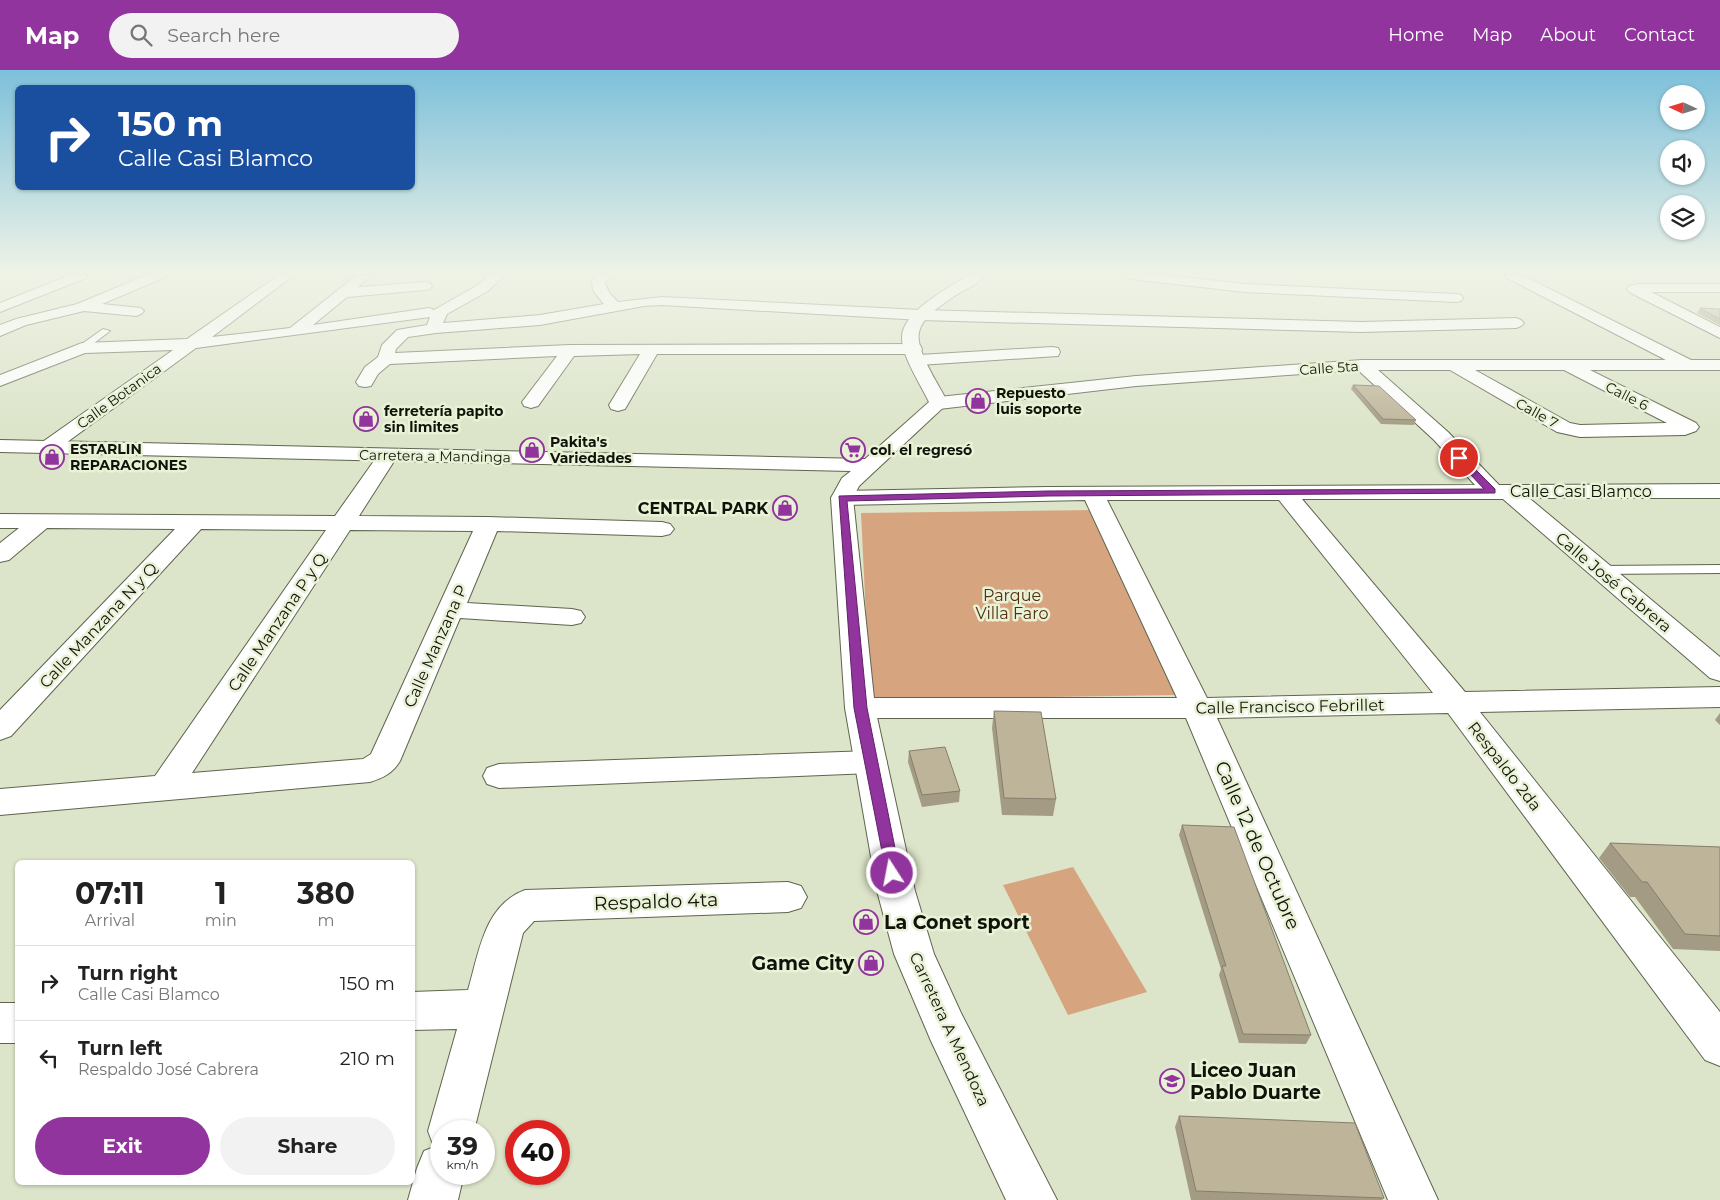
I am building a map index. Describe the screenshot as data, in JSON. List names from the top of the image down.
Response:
{
  "streets": {
    "street": [
      "Calle 5ta",
      "Calle Botanica",
      "Calle 6",
      "Calle 7",
      "Carretera a Mandinga",
      "Calle Casi Blamco",
      "Calle José Cabrera",
      "Calle Manzana P y Q",
      "Calle Manzana N y Q",
      "Calle Manzana P",
      "Calle Francisco Febrillet",
      "Respaldo 2da",
      "Calle 12 de Octubre",
      "Respaldo 4ta",
      "Carretera A Mendoza"
    ]
  },
  "crossings": [
    ["Calle 5ta", "Calle 6"],
    ["Calle 5ta", "Calle 7"],
    ["Calle 5ta", "Calle José Cabrera"],
    ["Calle Botanica", "Carretera a Mandinga"],
    ["Calle 6", "Calle 7"],
    ["Carretera a Mandinga", "Calle Manzana P y Q"],
    ["Calle Casi Blamco", "Calle José Cabrera"],
    ["Calle Casi Blamco", "Respaldo 2da"],
    ["Calle Casi Blamco", "Calle 12 de Octubre"],
    ["Calle Casi Blamco", "Carretera A Mendoza"],
    ["Calle Manzana P y Q", "Calle Manzana P"],
    ["Calle Francisco Febrillet", "Respaldo 2da"],
    ["Calle Francisco Febrillet", "Calle 12 de Octubre"],
    ["Calle Francisco Febrillet", "Carretera A Mendoza"]
  ],
  "parks": ["Parque Villa Faro"],
  "places": {
    "shop": [
      "Repuesto luis soporte",
      "ferretería papito sin limites",
      "Pakita's Variedades",
      "ESTARLIN REPARACIONES",
      "CENTRAL PARK",
      "La Conet sport",
      "Game City"
    ],
    "supermarket": ["col. el regresó"],
    "school or university": ["Liceo Juan Pablo Duarte"]
  },
  "north": "left",
  "page": {
    "header": "Map",
    "search": "Search here",
    "nav": [
      "Home",
      "Map",
      "About",
      "Contact"
    ],
    "turn": ["150 m", "Calle Casi Blamco"],
    "eta": [
      "07:11",
      "Arrival",
      "1",
      "min",
      "380",
      "m"
    ],
    "list": [
      {
        "name": "Turn right",
        "note": "Calle Casi Blamco",
        "value": "150 m"
      },
      {
        "name": "Turn left",
        "note": "Respaldo José Cabrera",
        "value": "210 m"
      }
    ],
    "buttons": ["Exit", "Share"],
    "speed": "39 km/h",
    "limit": "40"
  }
}
